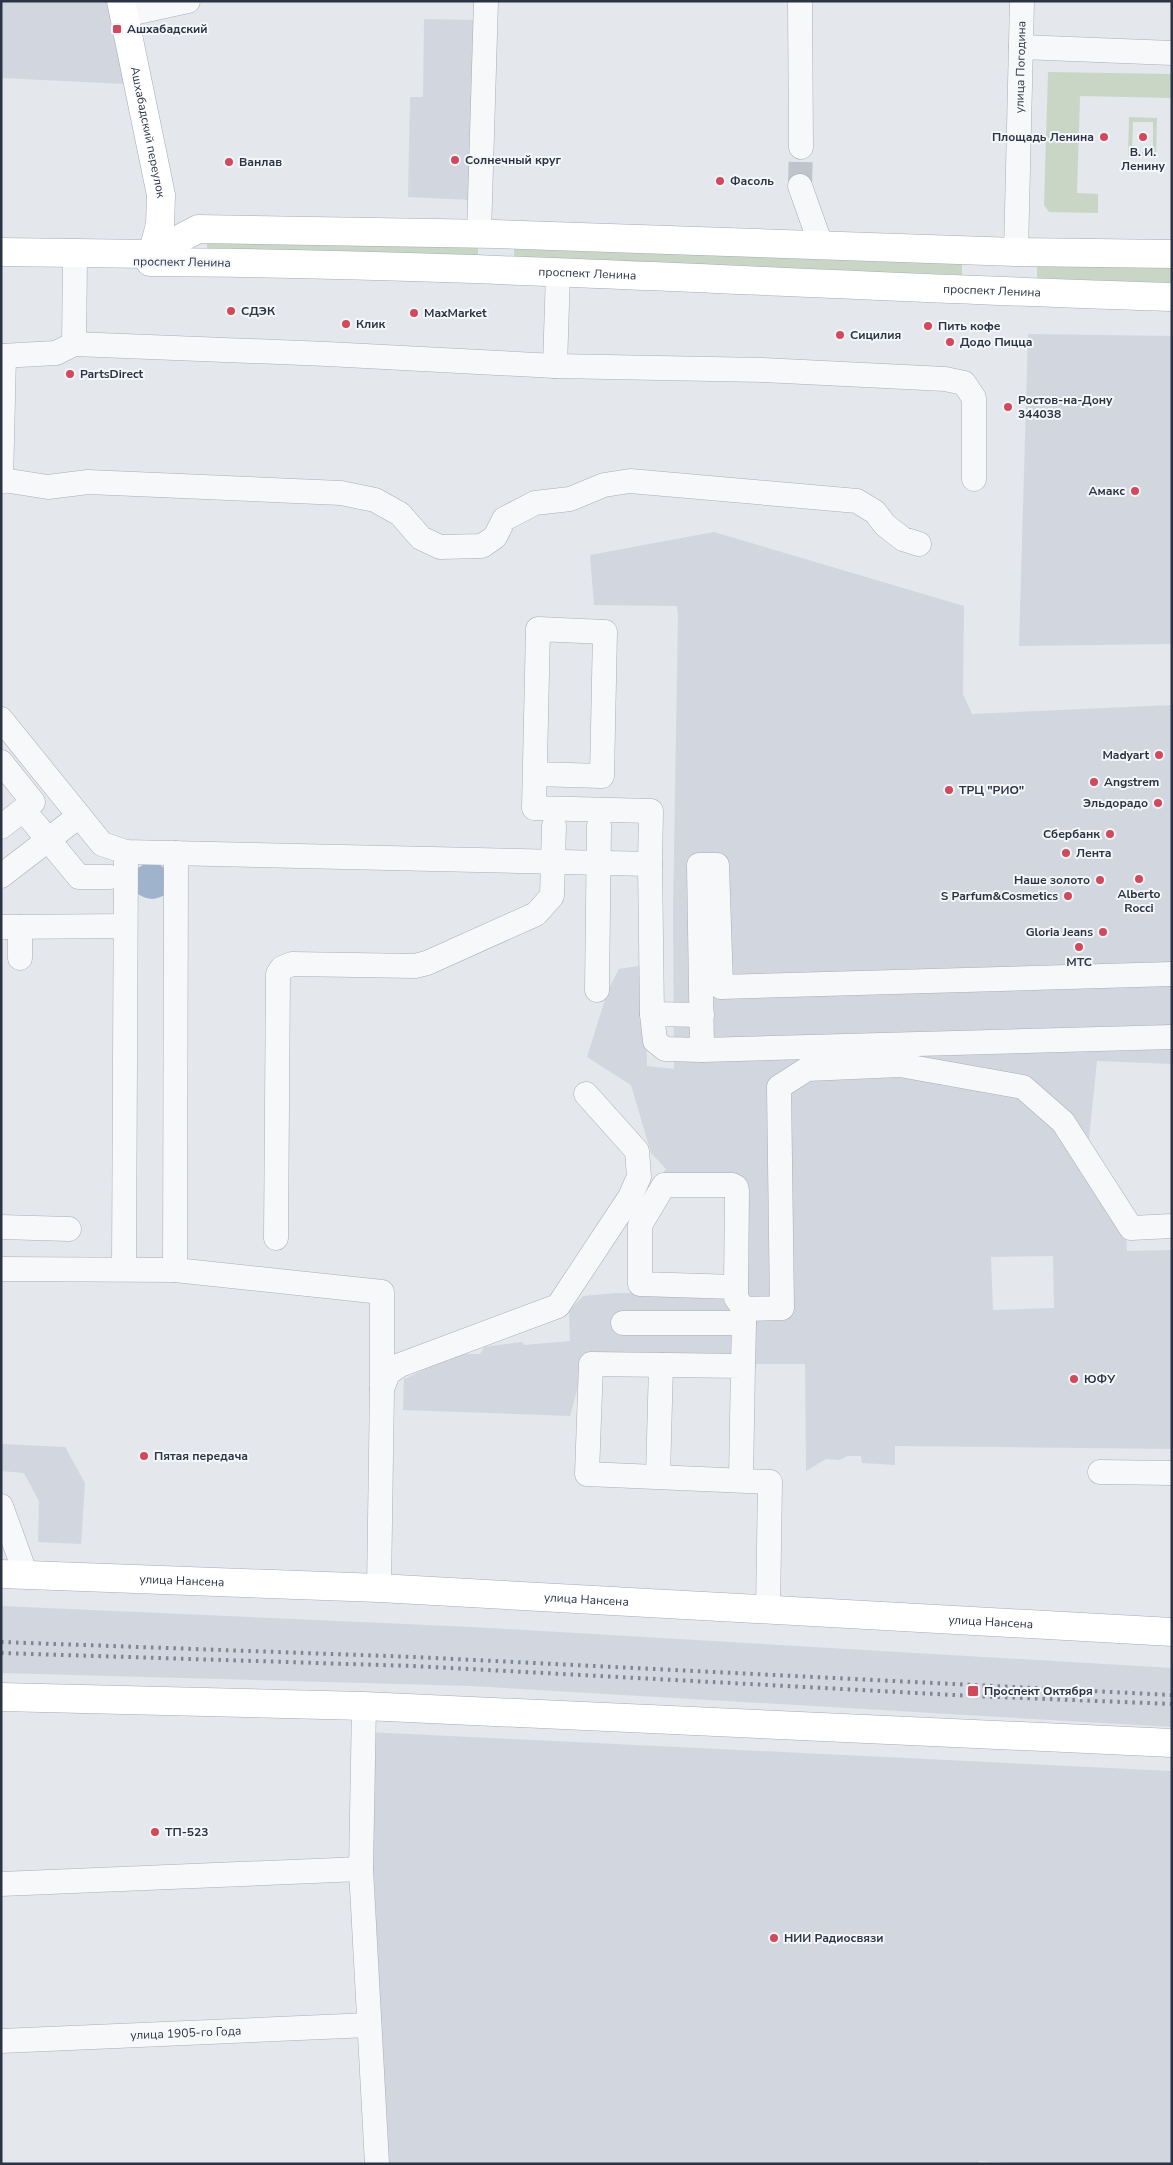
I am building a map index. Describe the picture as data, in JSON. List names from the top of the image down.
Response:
{
  "streets": {
    "main road": ["Ашхабадский переулок", "проспект Ленина", "улица Нансена"],
    "street": ["улица Погодина", "улица 1905-го Года"]
  },
  "crossings": [
    ["улица Погодина", "проспект Ленина"],
    ["Ашхабадский переулок", "проспект Ленина"]
  ],
  "places": {
    "transit": ["Ашхабадский", "Проспект Октября"],
    "other": [
      "Площадь Ленина",
      "В. И. Ленину",
      "Солнечный круг",
      "Ванлав",
      "Фасоль",
      "СДЭК",
      "MaxMarket",
      "Клик",
      "Пить кофе",
      "Сицилия",
      "Додо Пицца",
      "PartsDirect",
      "Ростов-на-Дону 344038",
      "Амакс",
      "Madyart",
      "Angstrem",
      "ТРЦ \"РИО\"",
      "Эльдорадо",
      "Сбербанк",
      "Лента",
      "Alberto Rocci",
      "Наше золото",
      "S Parfum&Cosmetics",
      "Gloria Jeans",
      "МТС",
      "ЮФУ",
      "Пятая передача",
      "ТП-523",
      "НИИ Радиосвязи"
    ]
  }
}
